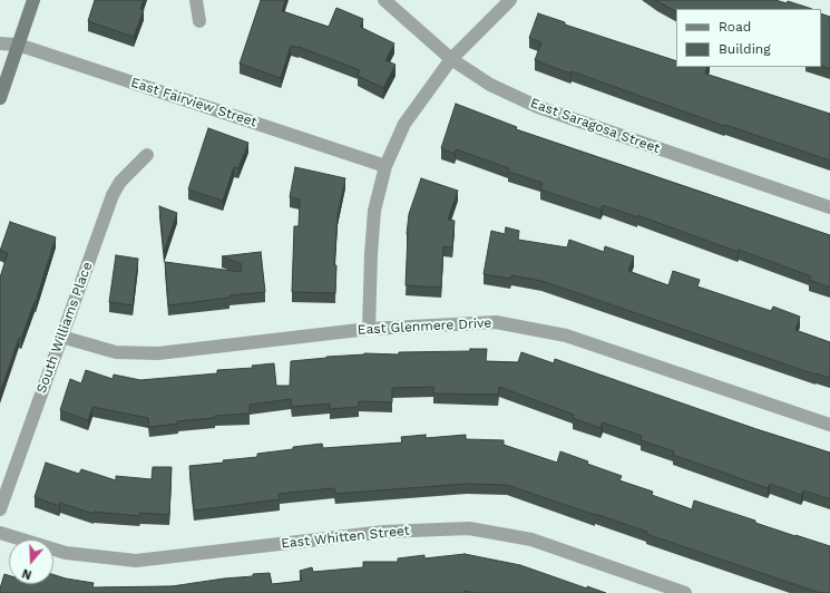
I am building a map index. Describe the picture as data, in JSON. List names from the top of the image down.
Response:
{
  "streets": {
    "street": [
      "East Fairview Street",
      "East Saragosa Street",
      "East Glenmere Drive",
      "South Williams Place",
      "East Whitten Street"
    ]
  },
  "crossings": [
    ["East Glenmere Drive", "South Williams Place"]
  ],
  "legend": ["Road", "Building"],
  "north": "bottom"
}
